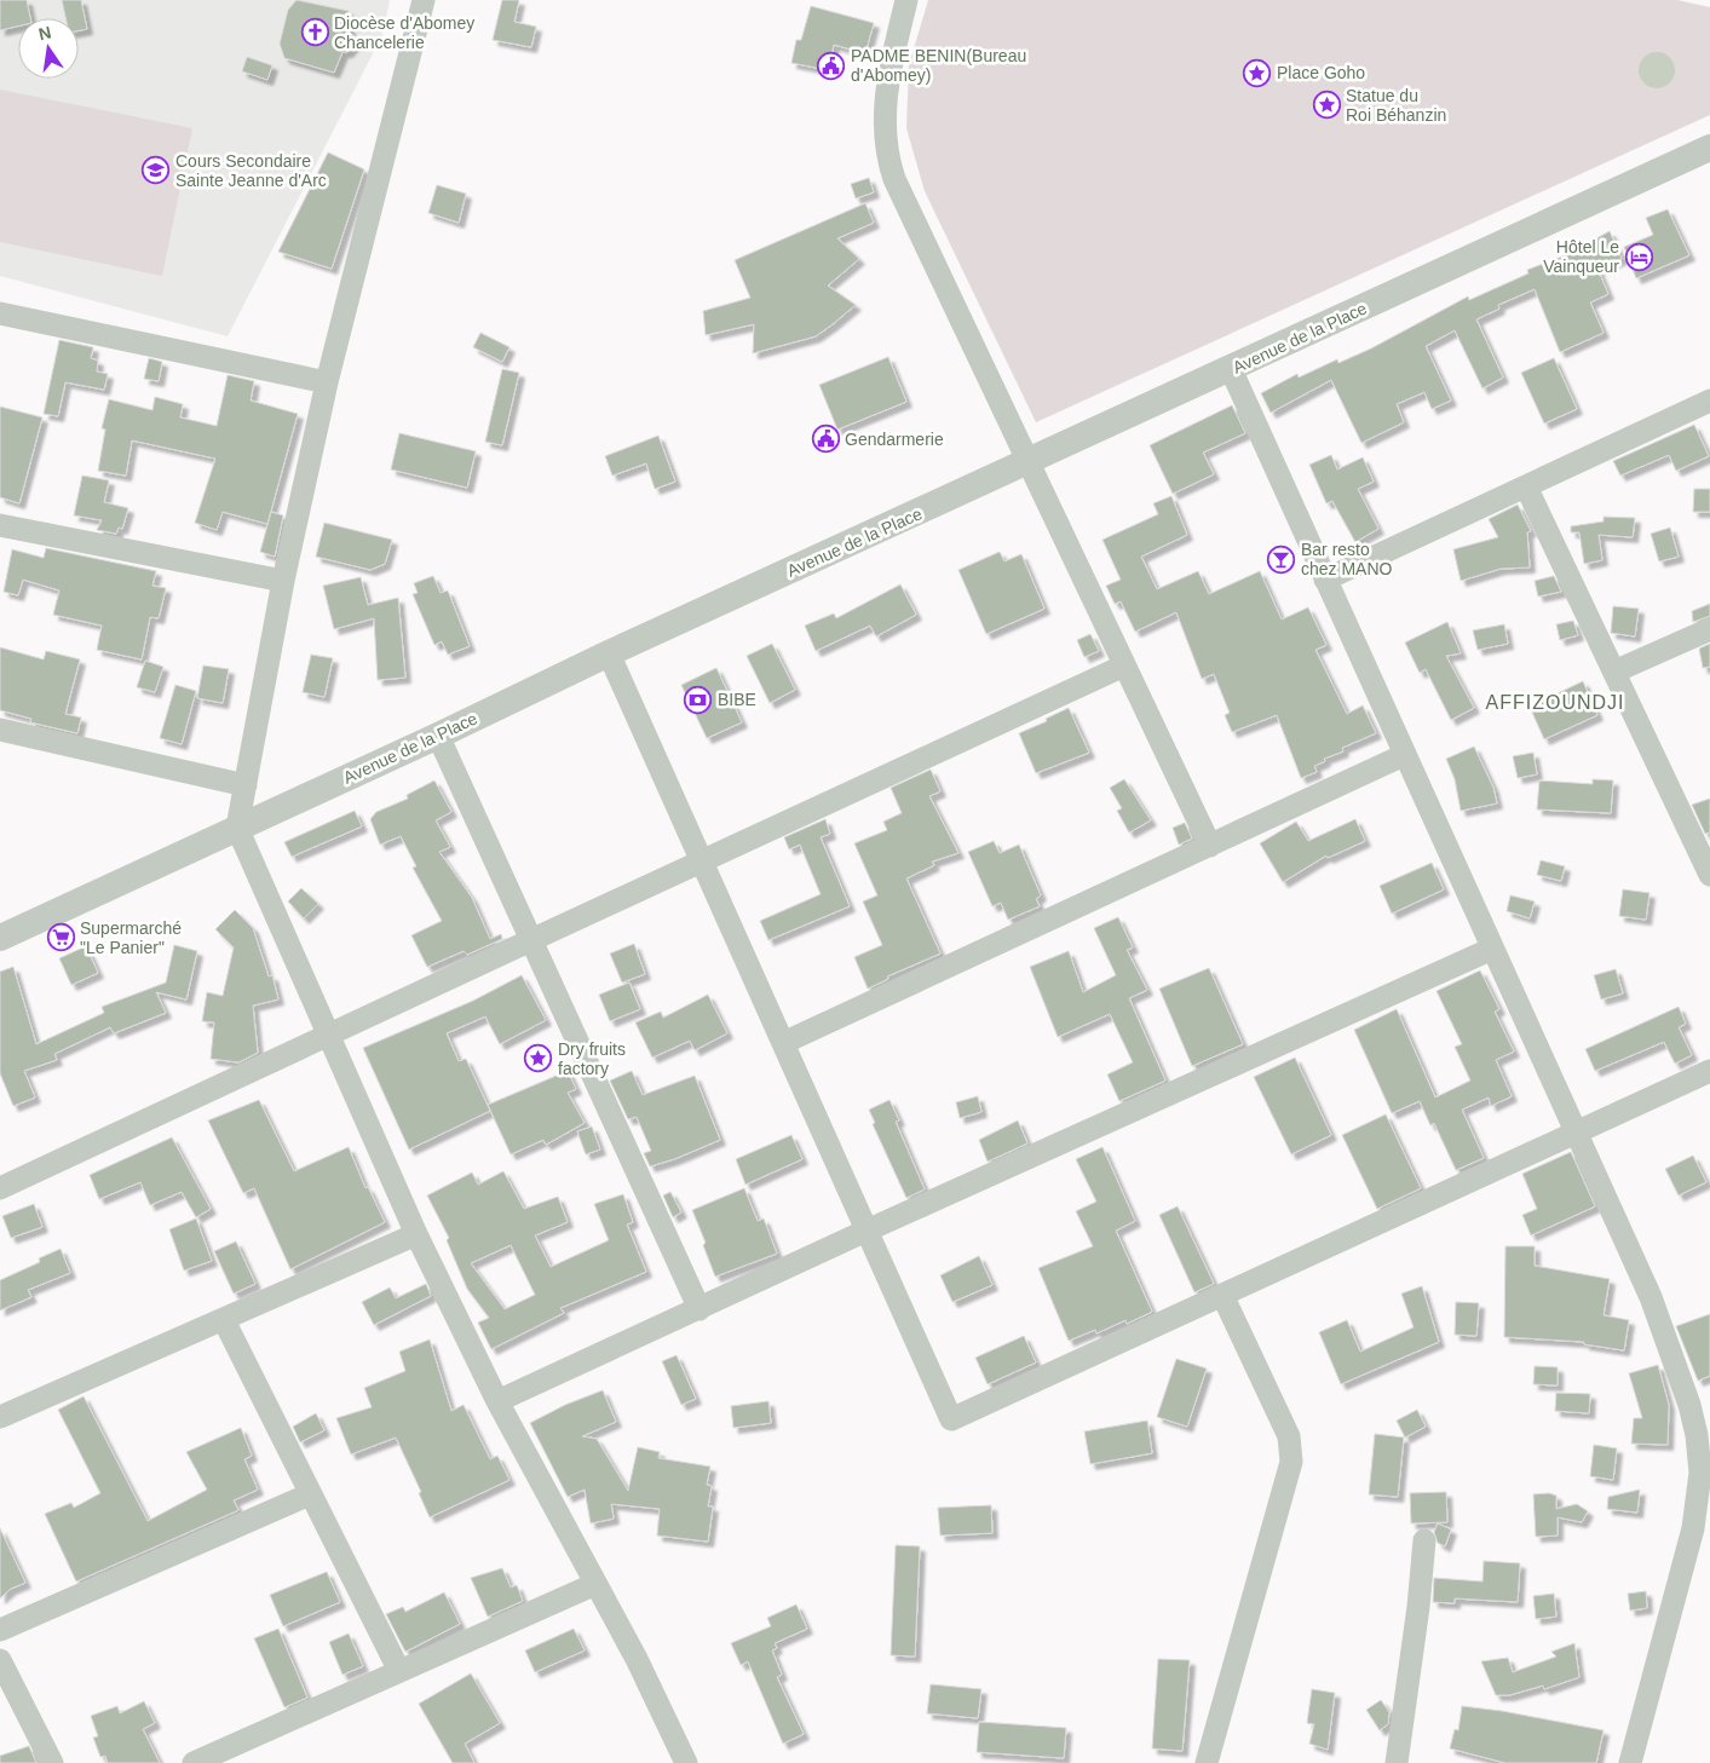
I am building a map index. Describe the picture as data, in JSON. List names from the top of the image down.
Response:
{
  "streets": {
    "street": ["Avenue de la Place"]
  },
  "districts": ["AFFIZOUNDJI"],
  "places": {
    "church": ["Diocèse d'Abomey Chancelerie"],
    "public building": ["PADME BENIN(Bureau d'Abomey)", "Gendarmerie"],
    "place": ["Place Goho", "Statue du Roi Béhanzin", "Dry fruits factory"],
    "school or university": ["Cours Secondaire Sainte Jeanne d'Arc"],
    "hotel": ["Hôtel Le Vainqueur"],
    "bar": ["Bar resto chez MANO"],
    "bank": ["BIBE"],
    "supermarket": ["Supermarché \"Le Panier\""]
  },
  "north": "top"
}
